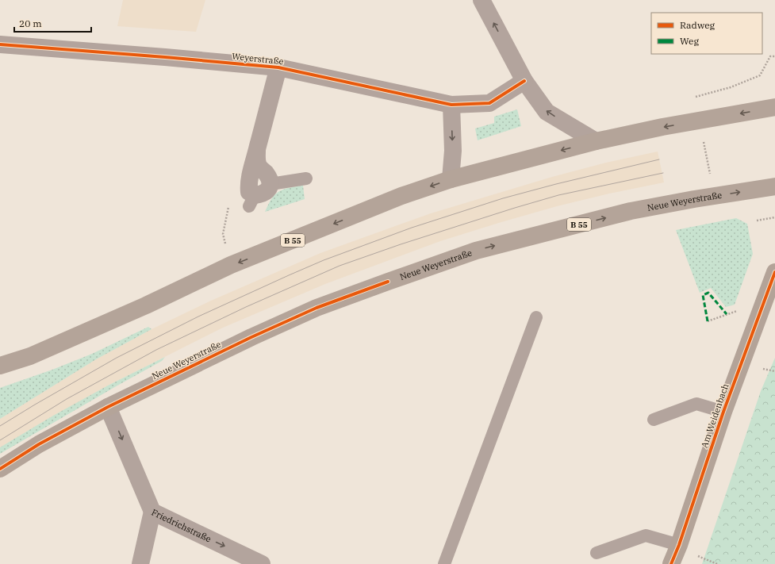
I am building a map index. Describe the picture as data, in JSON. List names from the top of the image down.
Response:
{
  "streets": {
    "main road": ["Neue Weyerstraße", "B 55"],
    "street": ["Weyerstraße", "Am Weidenbach", "Friedrichstraße"]
  },
  "crossings": [
    ["Neue Weyerstraße", "Friedrichstraße"]
  ],
  "one_way": ["Friedrichstraße"],
  "legend": ["Radweg", "Weg"],
  "scale_bar": "20 m"
}
